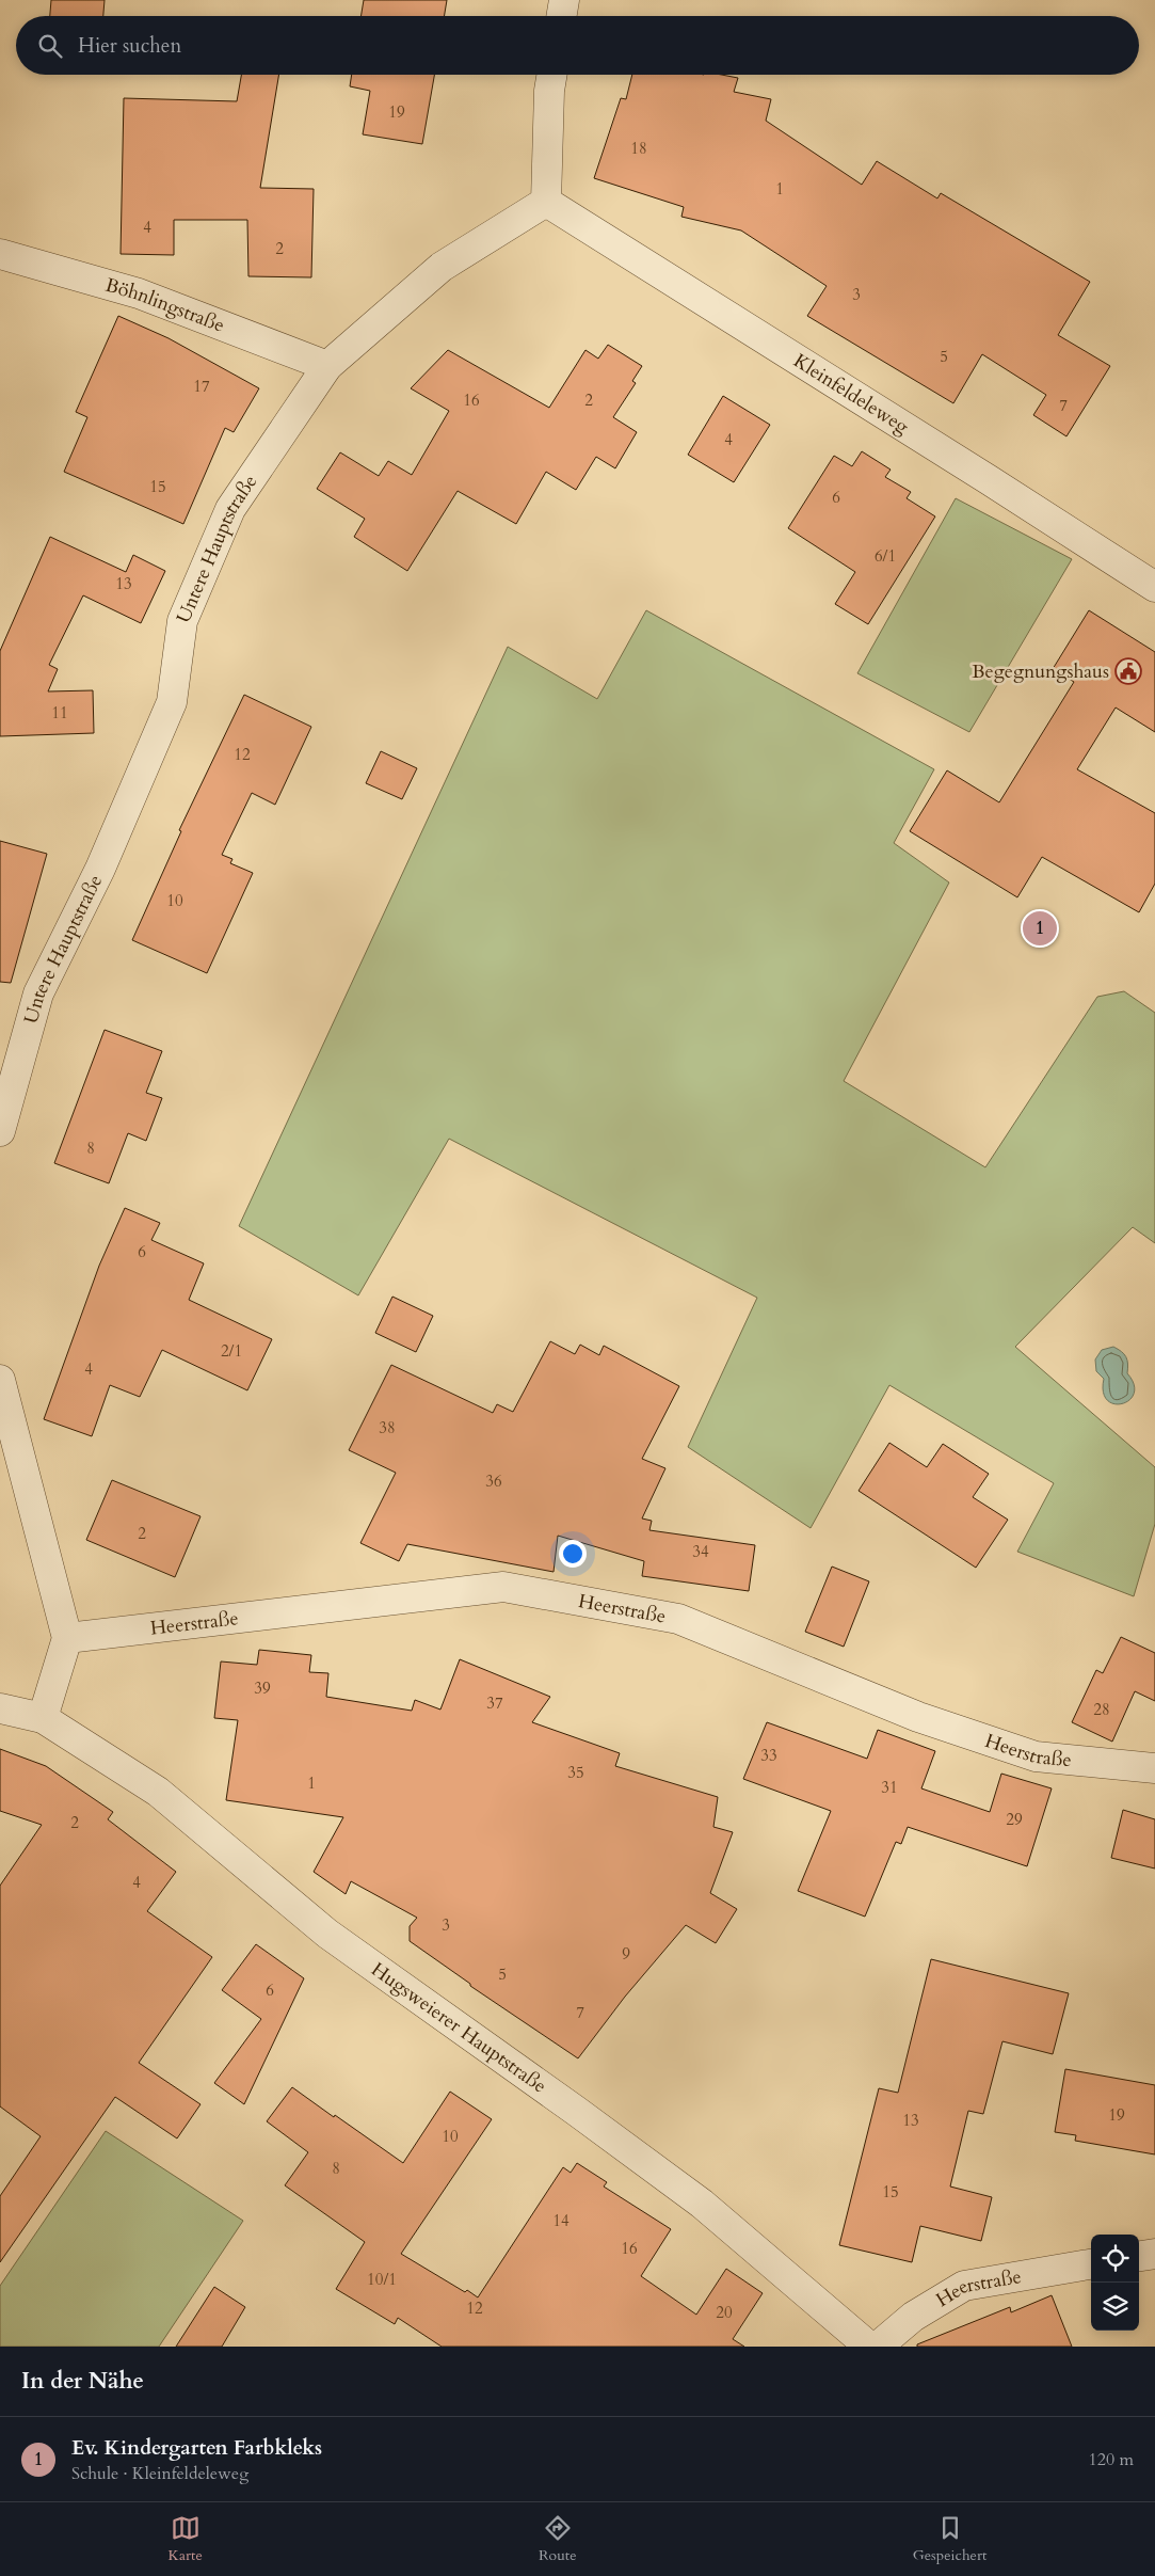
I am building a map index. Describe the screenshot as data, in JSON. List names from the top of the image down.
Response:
{
  "streets": {
    "street": [
      "Böhnlingstraße",
      "Kleinfeldeleweg",
      "Untere Hauptstraße",
      "Heerstraße",
      "Hugsweierer Hauptstraße"
    ]
  },
  "crossings": [
    ["Böhnlingstraße", "Untere Hauptstraße"],
    ["Kleinfeldeleweg", "Untere Hauptstraße"]
  ],
  "places": {
    "public building": ["Begegnungshaus"]
  },
  "house_numbers": [
    "19",
    "18",
    "1",
    "4",
    "2",
    "3",
    "5",
    "17",
    "16",
    "2",
    "7",
    "4",
    "15",
    "6",
    "6/1",
    "13",
    "11",
    "12",
    "10",
    "8",
    "6",
    "2/1",
    "4",
    "38",
    "36",
    "2",
    "34",
    "39",
    "37",
    "28",
    "33",
    "35",
    "1",
    "31",
    "29",
    "2",
    "4",
    "3",
    "9",
    "5",
    "6",
    "7",
    "19",
    "13",
    "10",
    "8",
    "15",
    "14",
    "16",
    "10/1",
    "12",
    "20"
  ],
  "page": {
    "search": "Hier suchen",
    "pins": "1",
    "heading": "In der Nähe",
    "list": [
      {
        "mark": "1",
        "name": "Ev. Kindergarten Farbkleks",
        "note": "Schule · Kleinfeldeleweg",
        "value": "120 m"
      }
    ],
    "nav": ["Karte", "Route", "Gespeichert"]
  }
}
